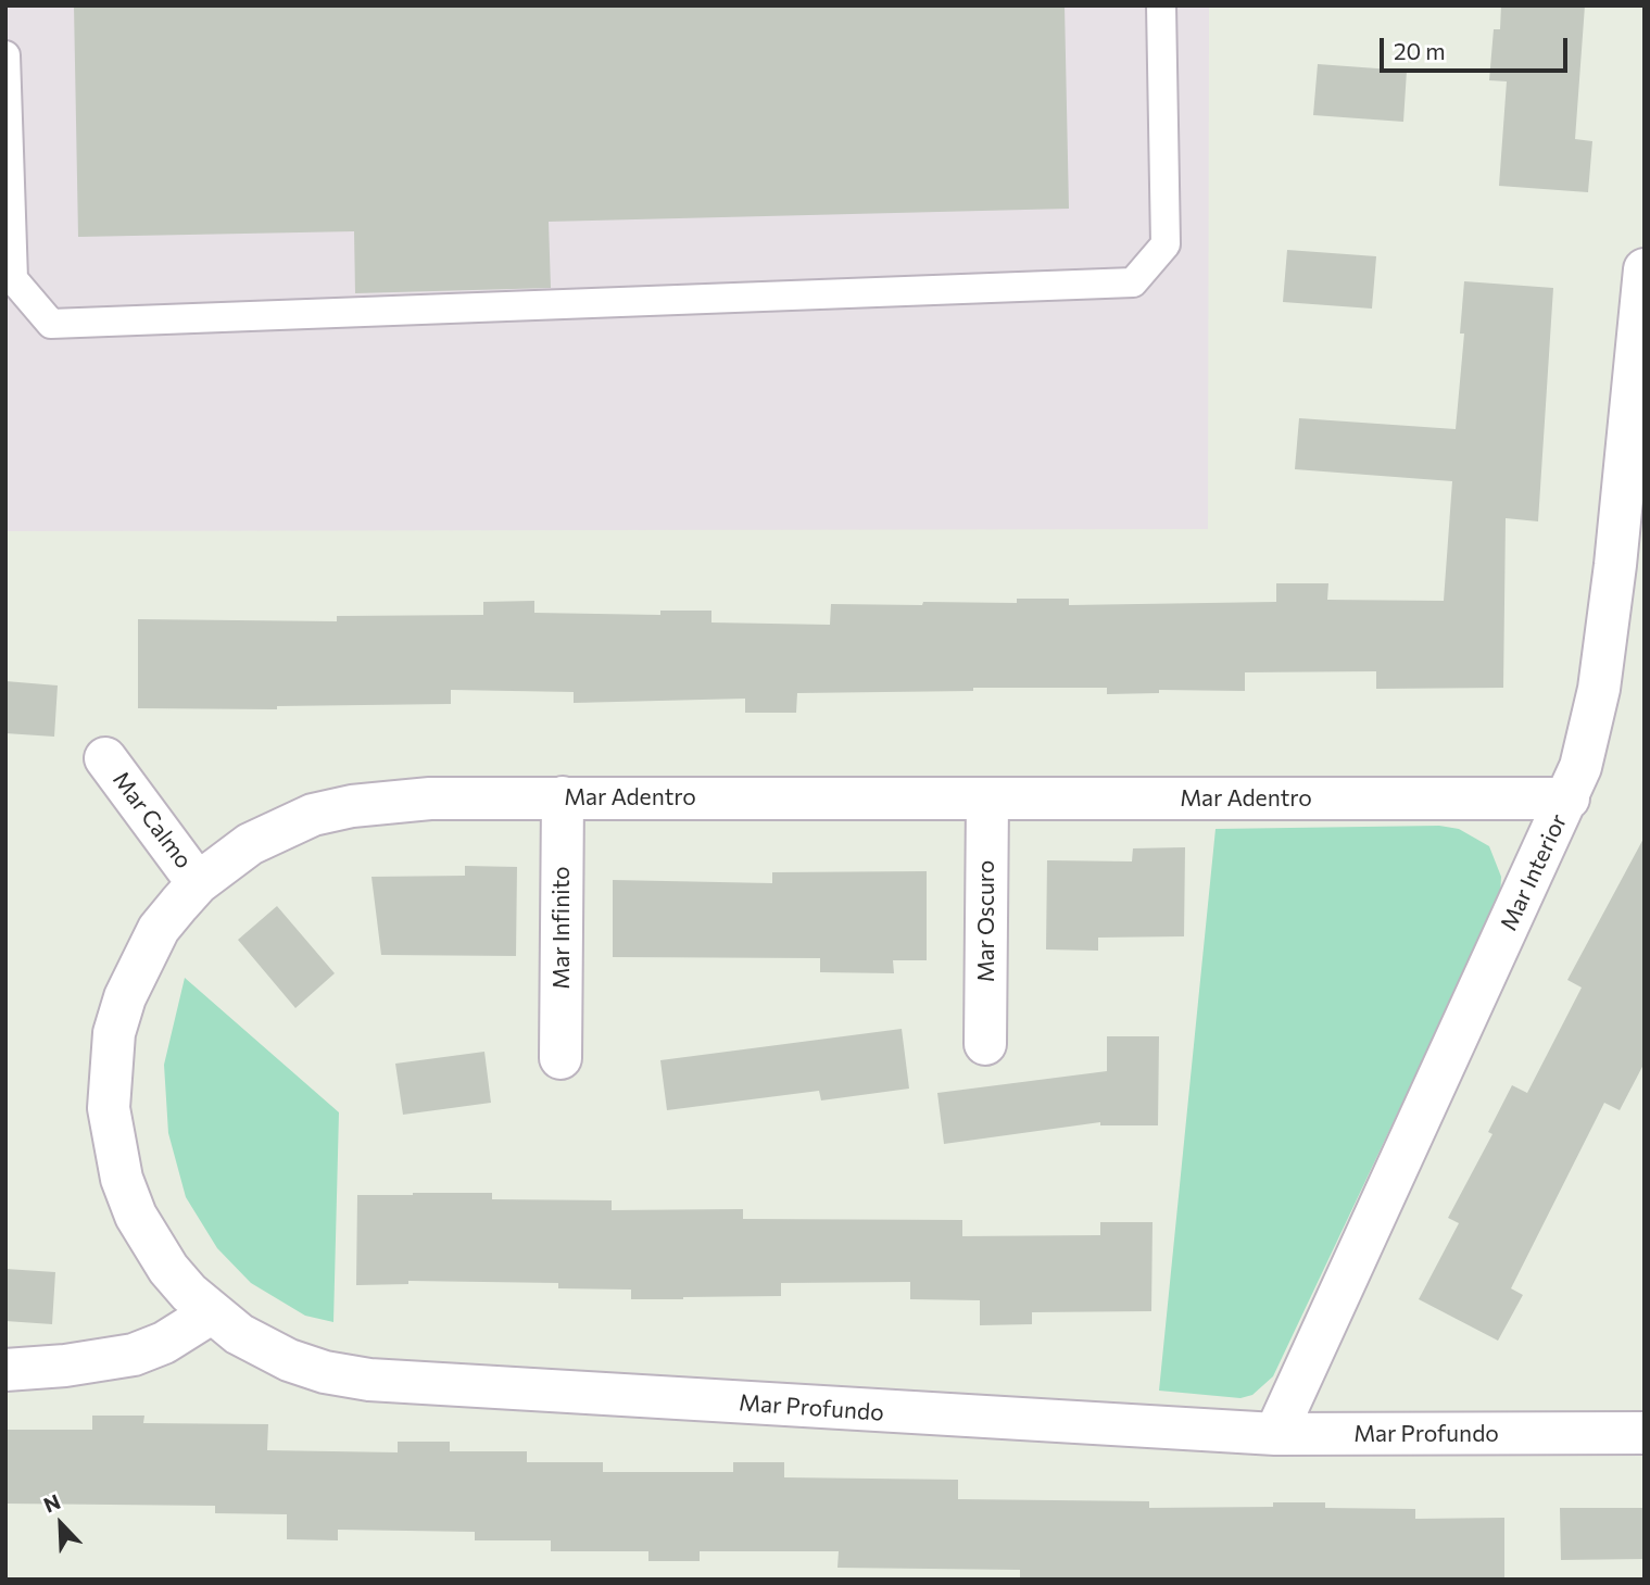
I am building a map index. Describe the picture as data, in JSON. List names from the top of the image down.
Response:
{
  "streets": {
    "street": [
      "Mar Adentro",
      "Mar Calmo",
      "Mar Interior",
      "Mar Oscuro",
      "Mar Infinito",
      "Mar Profundo"
    ]
  },
  "crossings": [
    ["Mar Adentro", "Mar Calmo"],
    ["Mar Adentro", "Mar Interior"],
    ["Mar Adentro", "Mar Oscuro"],
    ["Mar Adentro", "Mar Infinito"],
    ["Mar Adentro", "Mar Profundo"],
    ["Mar Interior", "Mar Profundo"]
  ],
  "scale_bar": "20 m",
  "north": "top left"
}
